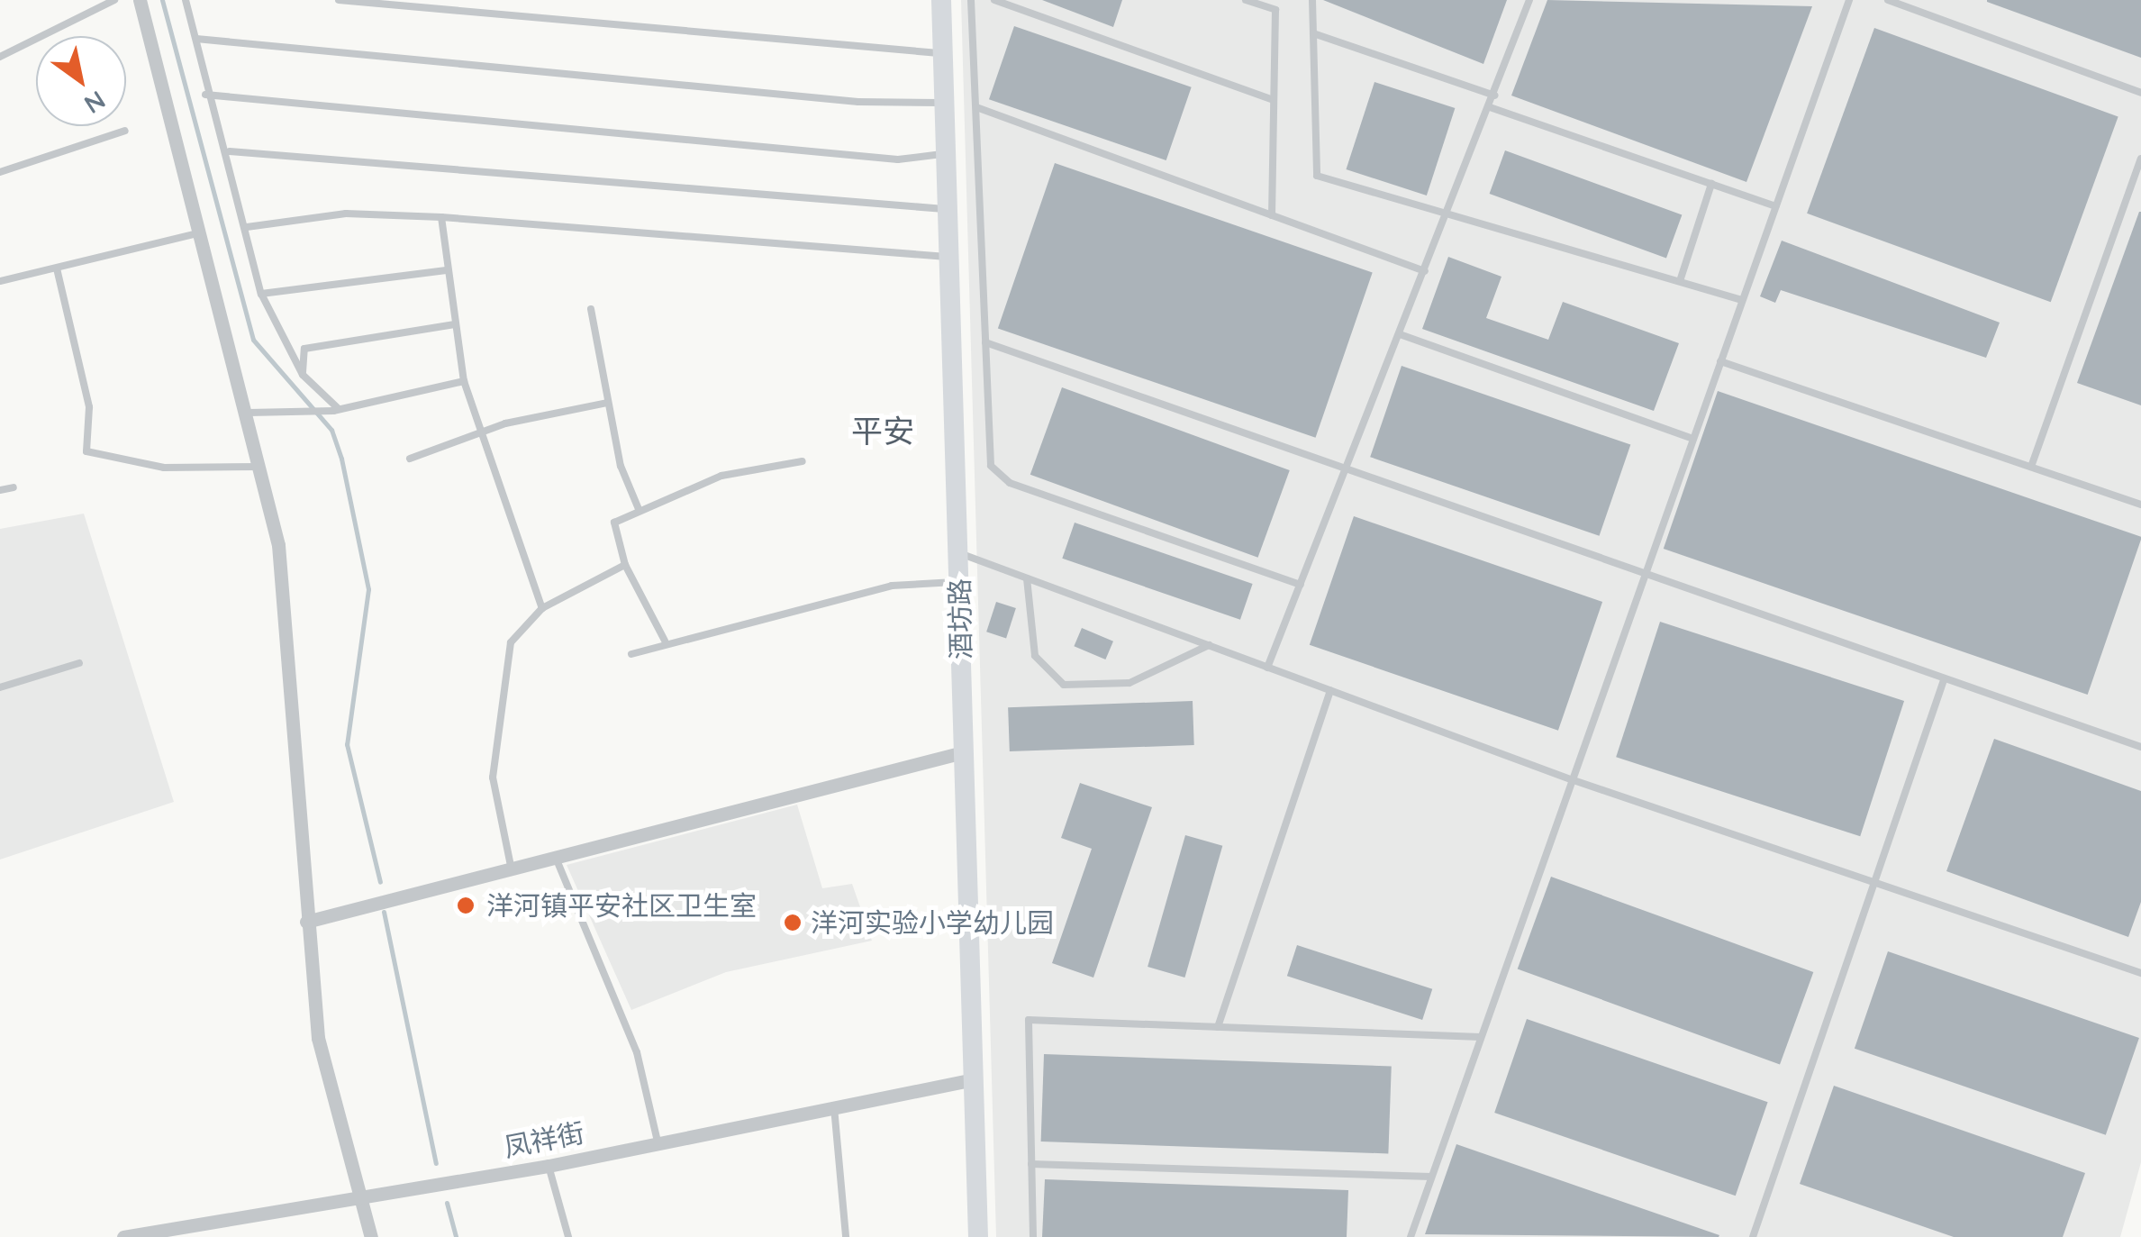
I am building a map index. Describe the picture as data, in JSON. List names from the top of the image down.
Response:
{
  "streets": {
    "street": ["酒坊路", "凤祥街"]
  },
  "crossings": [
    ["酒坊路", "凤祥街"]
  ],
  "districts": ["平安"],
  "places": ["洋河镇平安社区卫生室", "洋河实验小学幼儿园"],
  "north": "bottom right"
}
